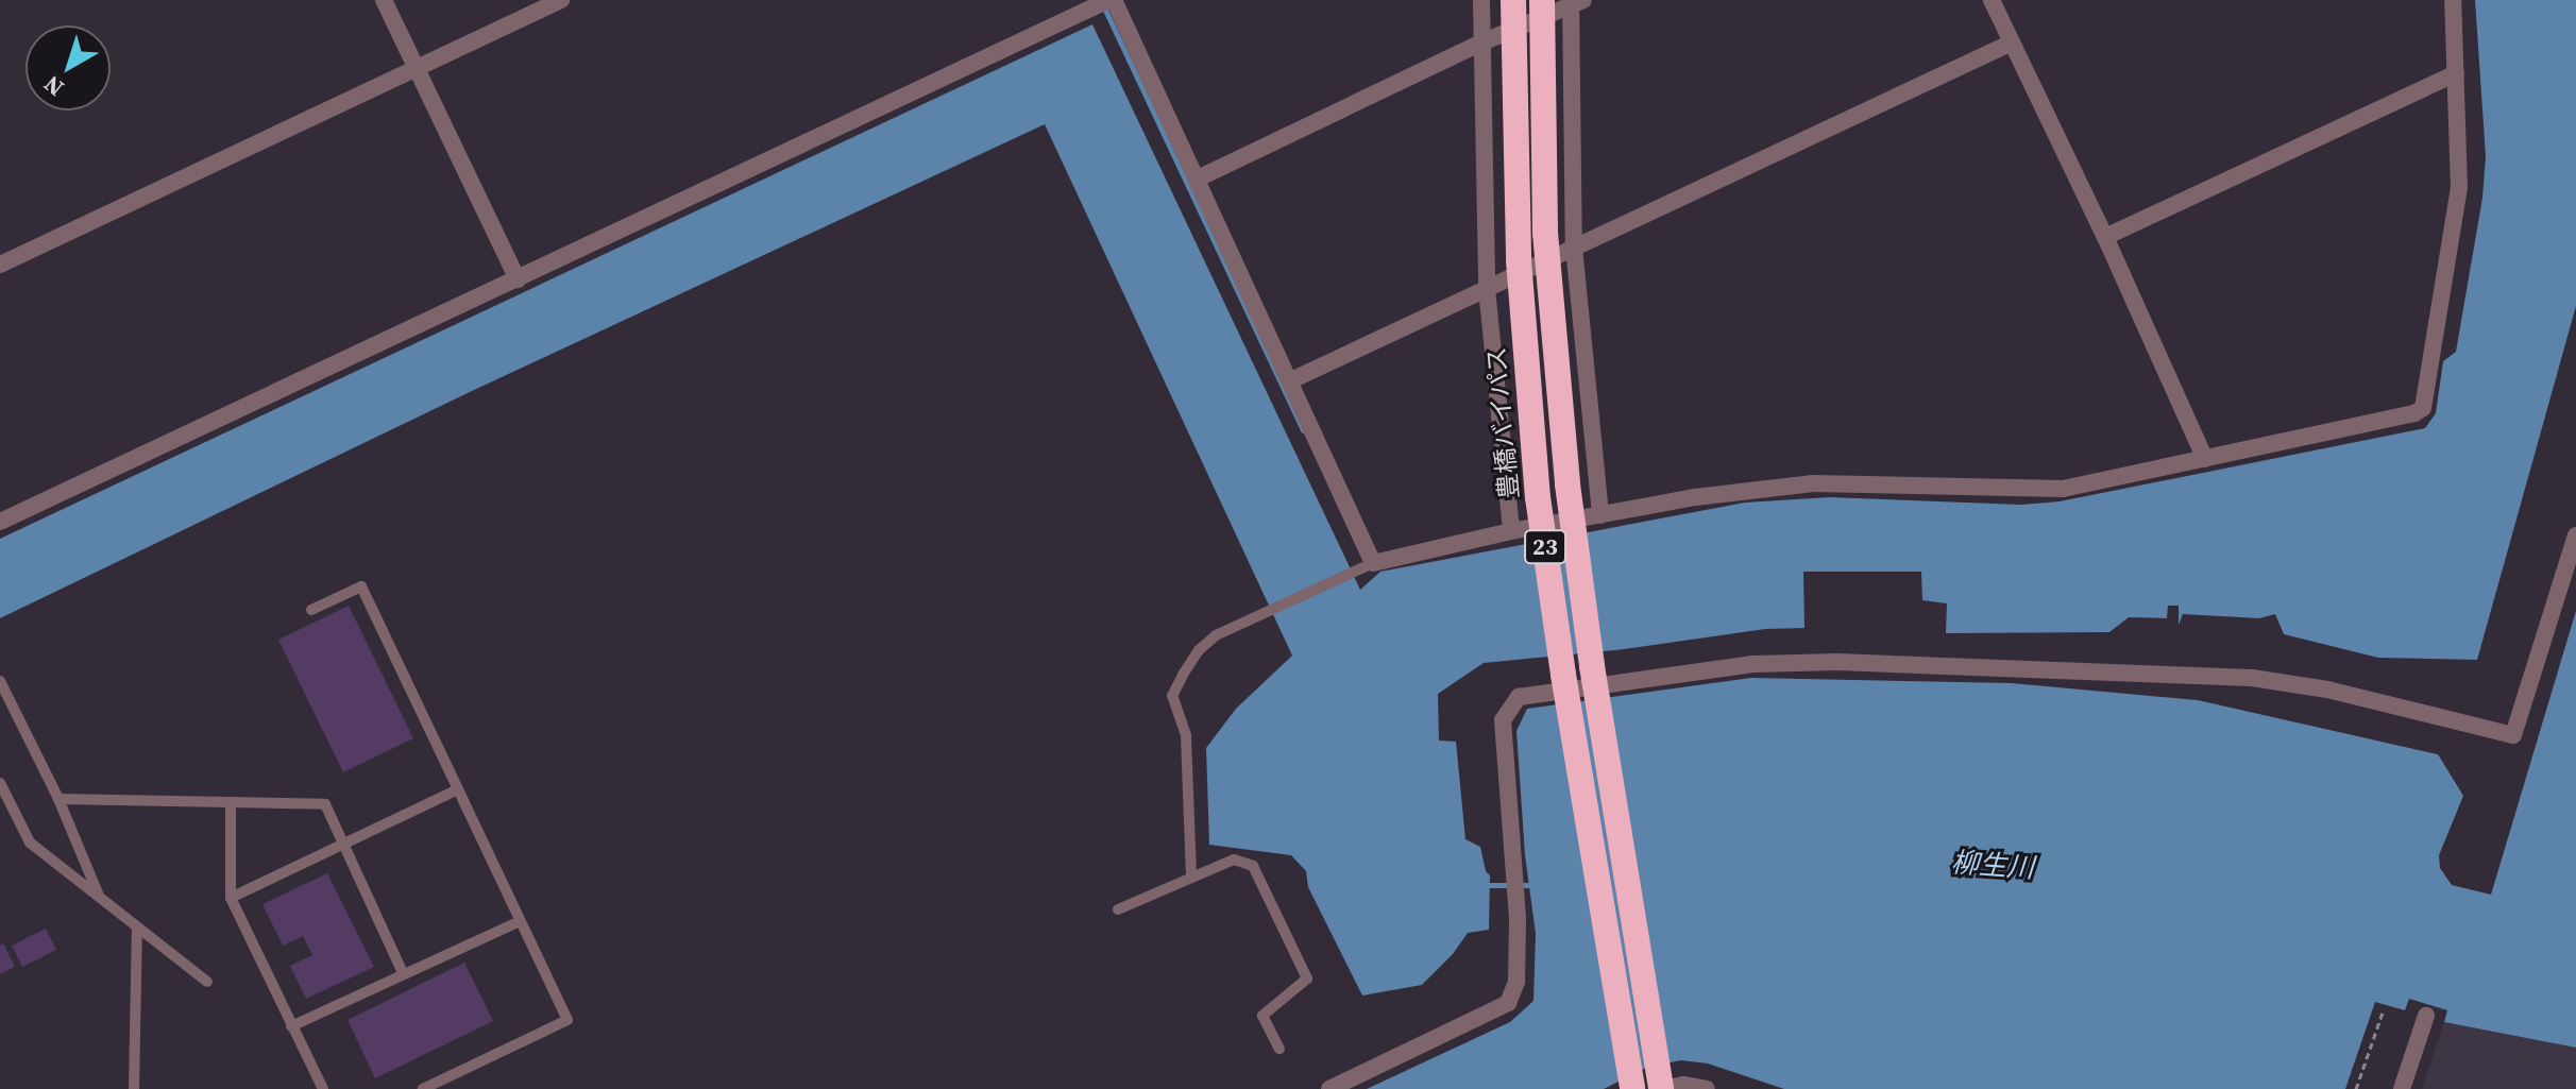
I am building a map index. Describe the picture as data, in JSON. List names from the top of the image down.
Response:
{
  "streets": {
    "highway": ["豊橋バイパス", "23"]
  },
  "water": ["柳生川"],
  "north": "bottom left"
}
